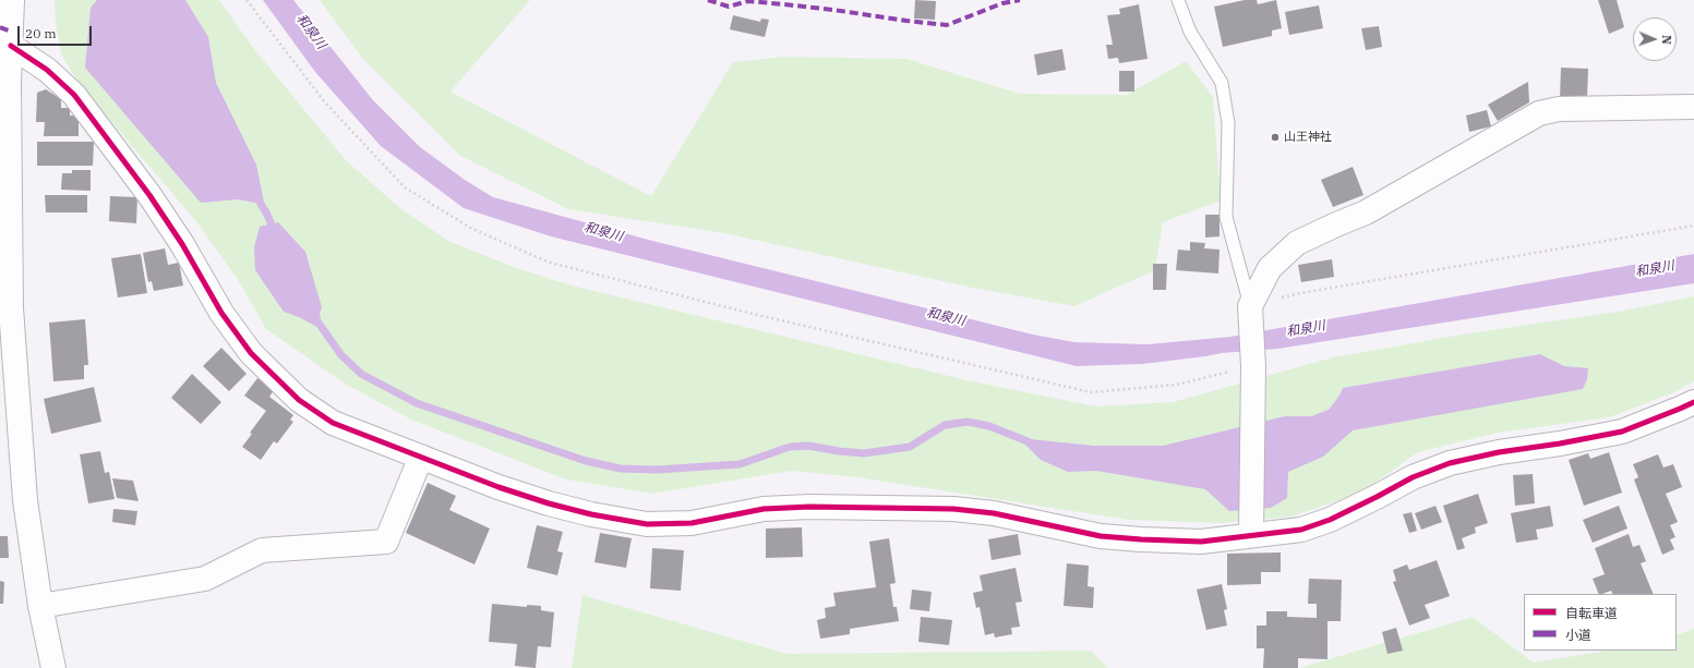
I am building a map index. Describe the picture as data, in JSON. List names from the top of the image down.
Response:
{
  "water": ["和泉川"],
  "places": ["山王神社"],
  "legend": ["自転車道", "小道"],
  "scale_bar": "20 m",
  "north": "right"
}
